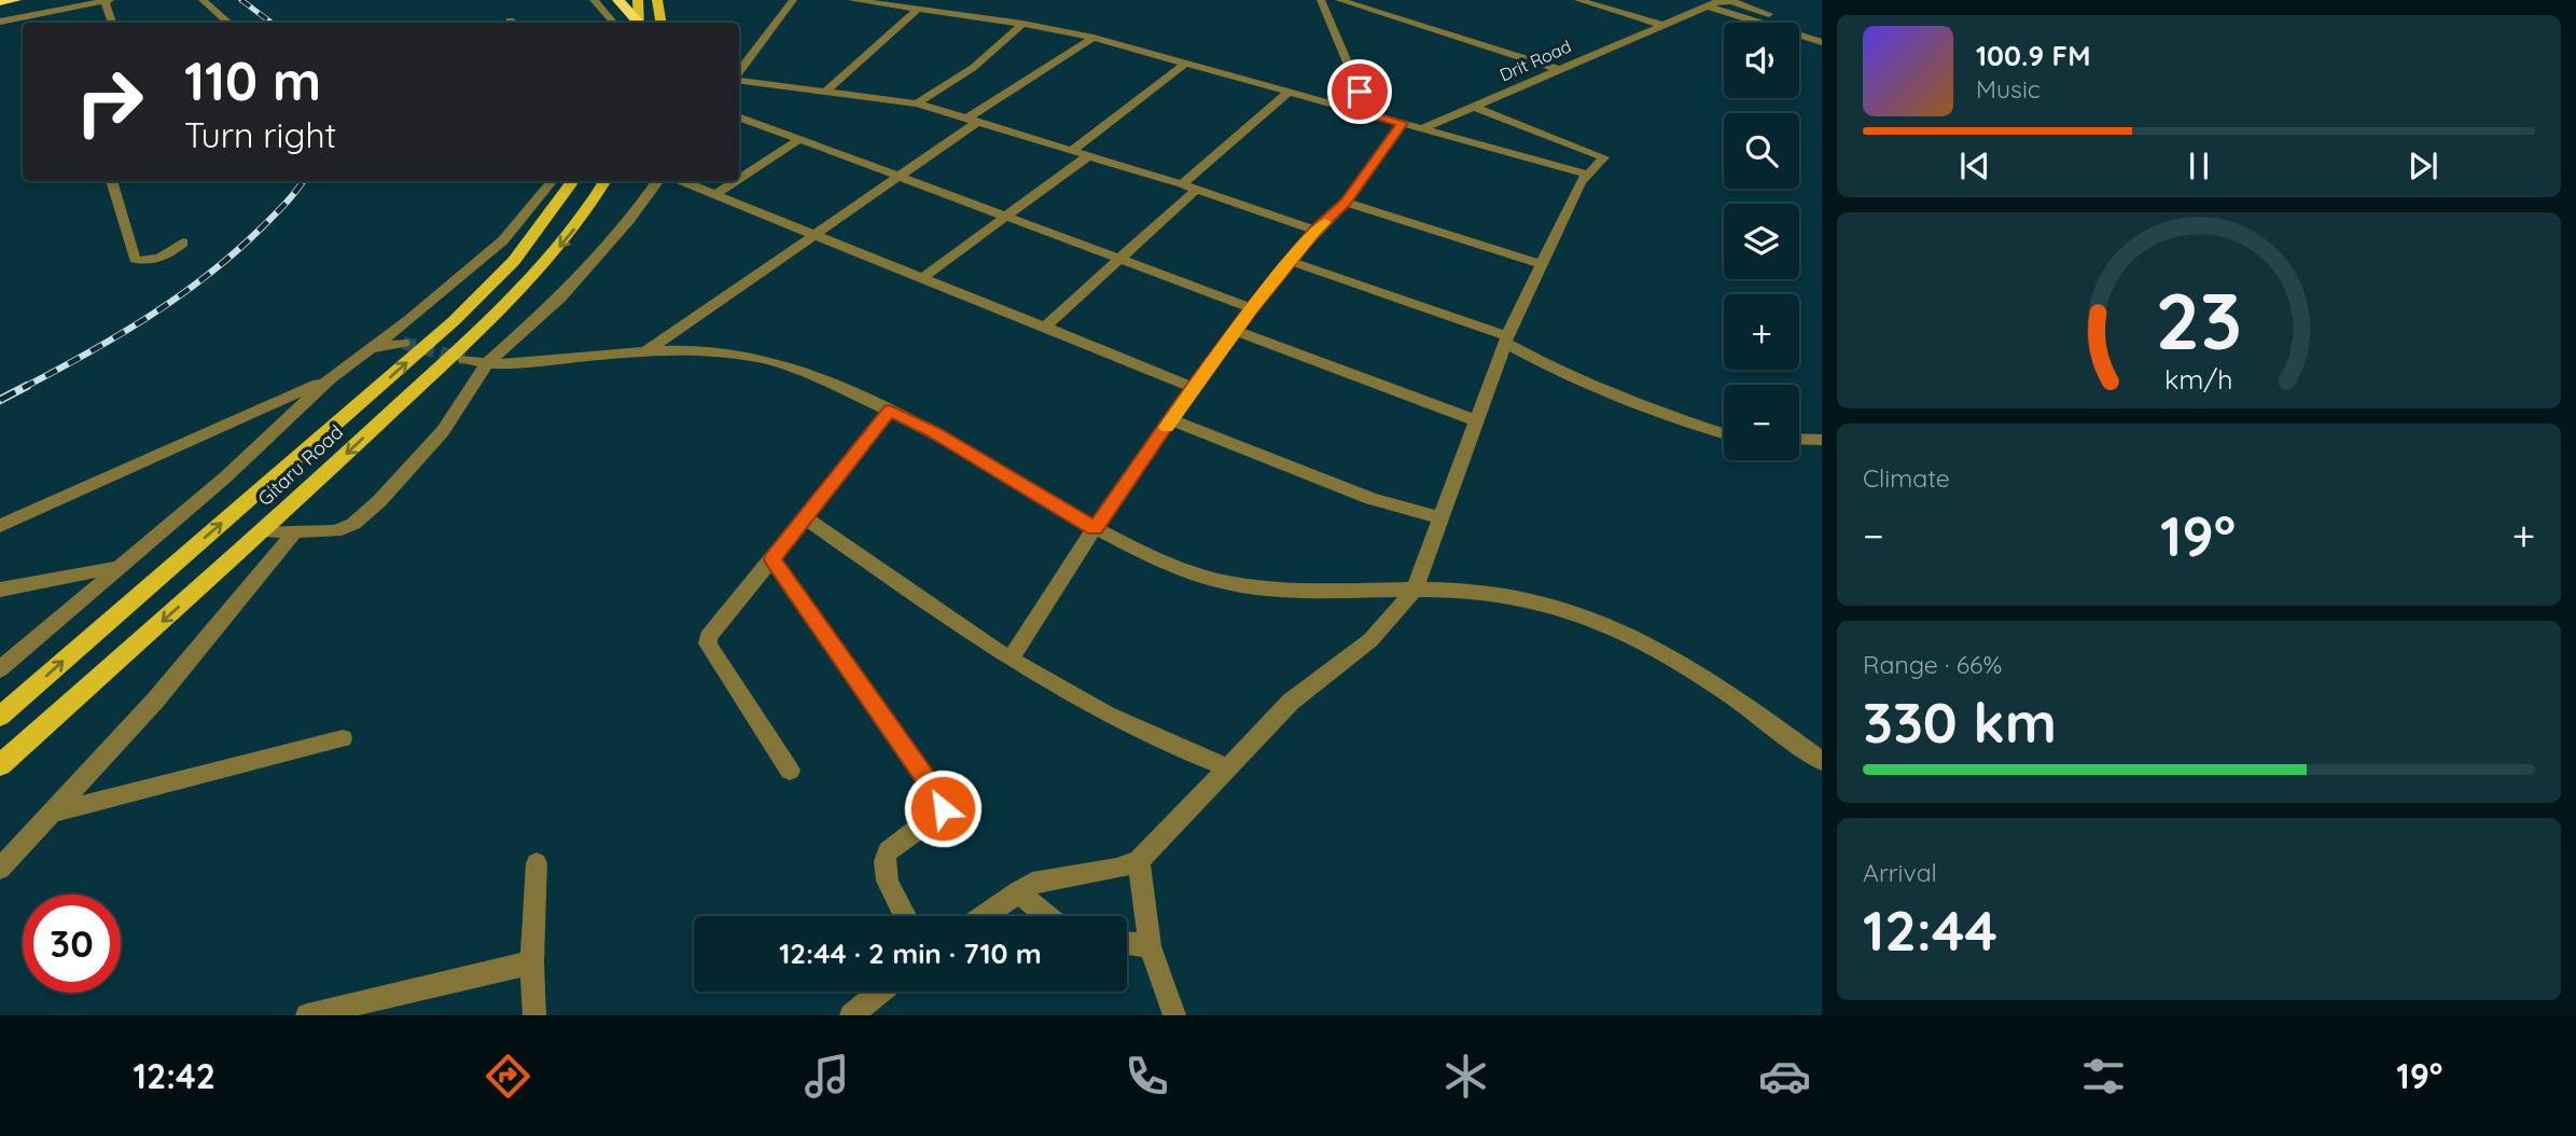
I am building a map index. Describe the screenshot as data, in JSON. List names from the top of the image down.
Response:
{
  "streets": {
    "main road": ["Gitaru Road"],
    "street": ["Drit Road"]
  },
  "page": {
    "map_buttons": ["+", "−"],
    "turn": ["110 m", "Turn right"],
    "song": ["100.9 FM", "Music"],
    "tile": [
      "Climate",
      ["Range · 66%", "330 km"],
      ["Arrival", "12:44"]
    ],
    "heat": ["−", "19°", "+"],
    "limit": "30",
    "trip": "12:44 · 2 min · 710 m",
    "tabs": ["12:42", "19°"],
    "gauge": ["23", "km/h"]
  }
}
